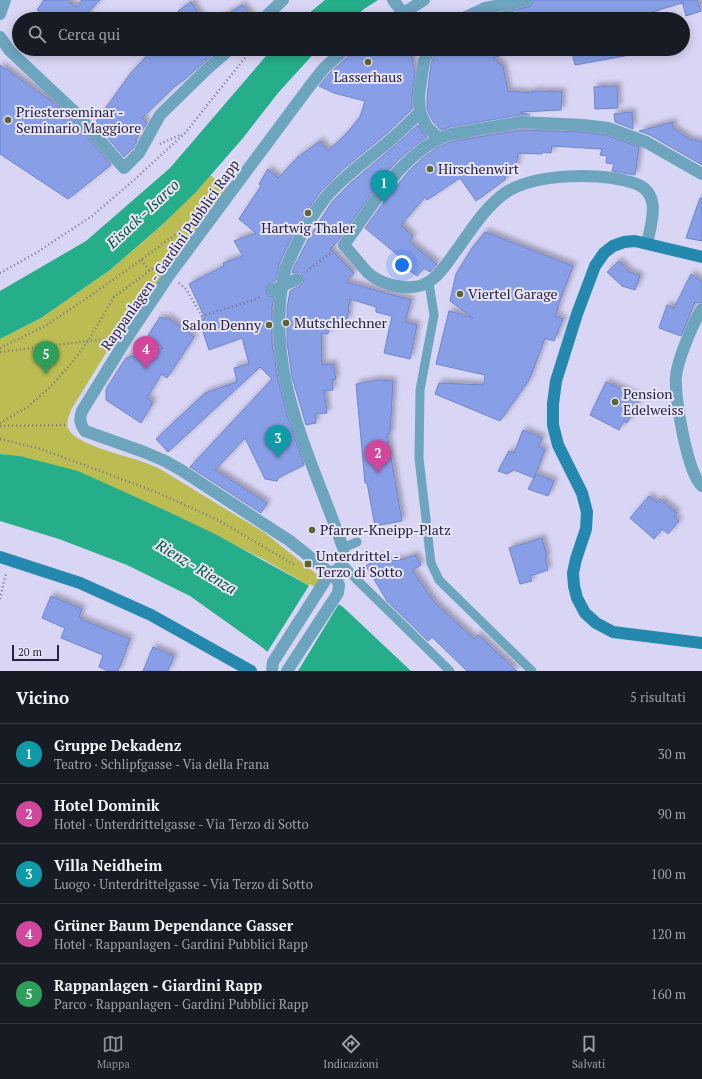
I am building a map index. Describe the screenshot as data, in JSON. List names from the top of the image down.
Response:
{
  "streets": {
    "street": ["Rappanlagen - Gardini Pubblici Rapp"]
  },
  "water": ["Eisack - Isarco", "Rienz - Rienza"],
  "places": {
    "other": [
      "Lasserhaus",
      "Priesterseminar - Seminario Maggiore",
      "Hirschenwirt",
      "Hartwig Thaler",
      "Viertel Garage",
      "Mutschlechner",
      "Salon Denny",
      "Pension Edelweiss",
      "Pfarrer-Kneipp-Platz"
    ],
    "transit": ["Unterdrittel - Terzo di Sotto"]
  },
  "scale_bar": "20 m",
  "page": {
    "search": "Cerca qui",
    "pins": [
      "1",
      "4",
      "5",
      "3",
      "2"
    ],
    "scale": "20 m",
    "heading": ["Vicino", "5 risultati"],
    "list": [
      {
        "mark": "1",
        "name": "Gruppe Dekadenz",
        "note": "Teatro · Schlipfgasse - Via della Frana",
        "value": "30 m"
      },
      {
        "mark": "2",
        "name": "Hotel Dominik",
        "note": "Hotel · Unterdrittelgasse - Via Terzo di Sotto",
        "value": "90 m"
      },
      {
        "mark": "3",
        "name": "Villa Neidheim",
        "note": "Luogo · Unterdrittelgasse - Via Terzo di Sotto",
        "value": "100 m"
      },
      {
        "mark": "4",
        "name": "Grüner Baum Dependance Gasser",
        "note": "Hotel · Rappanlagen - Gardini Pubblici Rapp",
        "value": "120 m"
      },
      {
        "mark": "5",
        "name": "Rappanlagen - Giardini Rapp",
        "note": "Parco · Rappanlagen - Gardini Pubblici Rapp",
        "value": "160 m"
      }
    ],
    "nav": ["Mappa", "Indicazioni", "Salvati"]
  }
}
